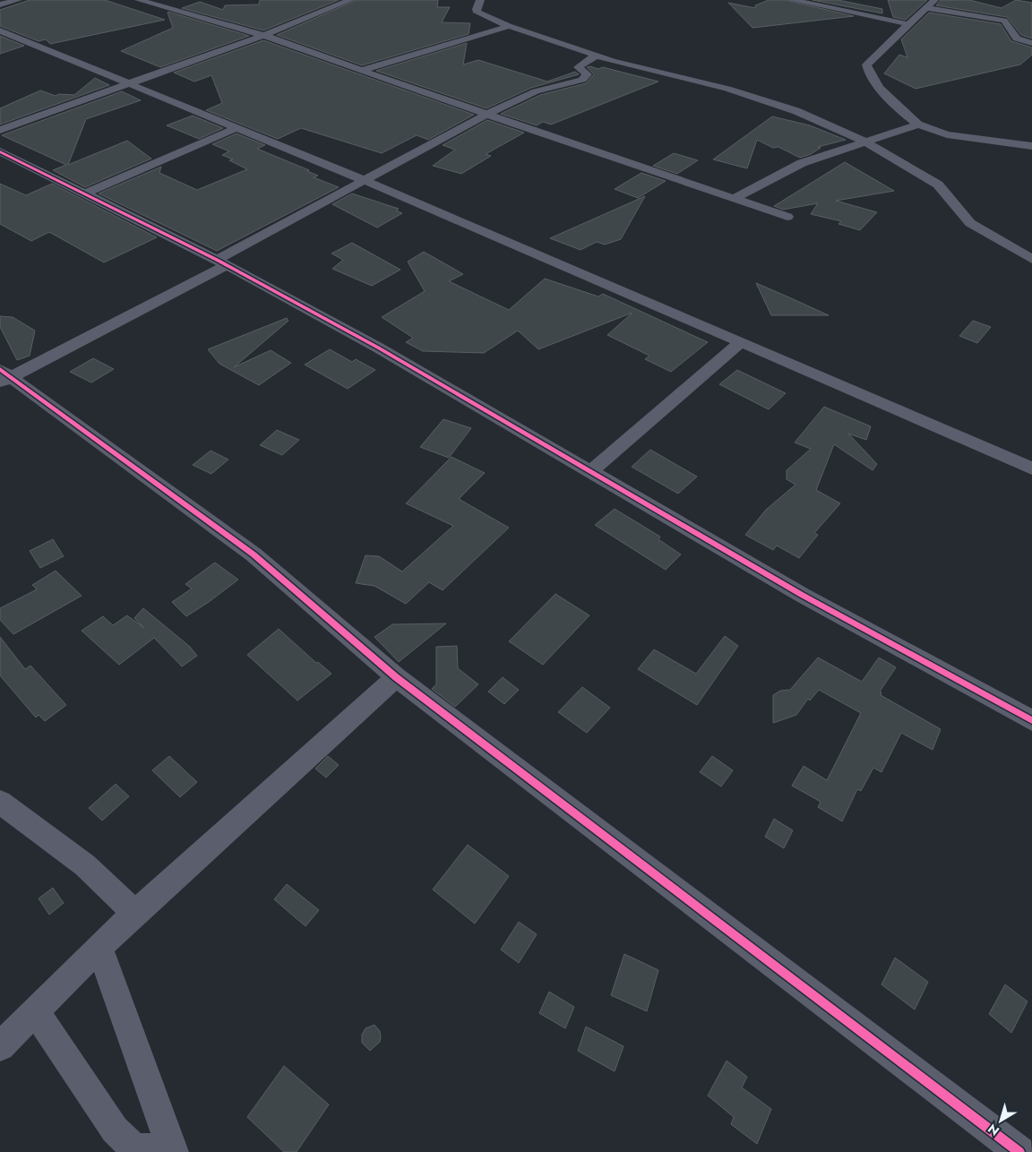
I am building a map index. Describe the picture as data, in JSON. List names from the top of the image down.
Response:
{
  "north": "bottom left"
}
